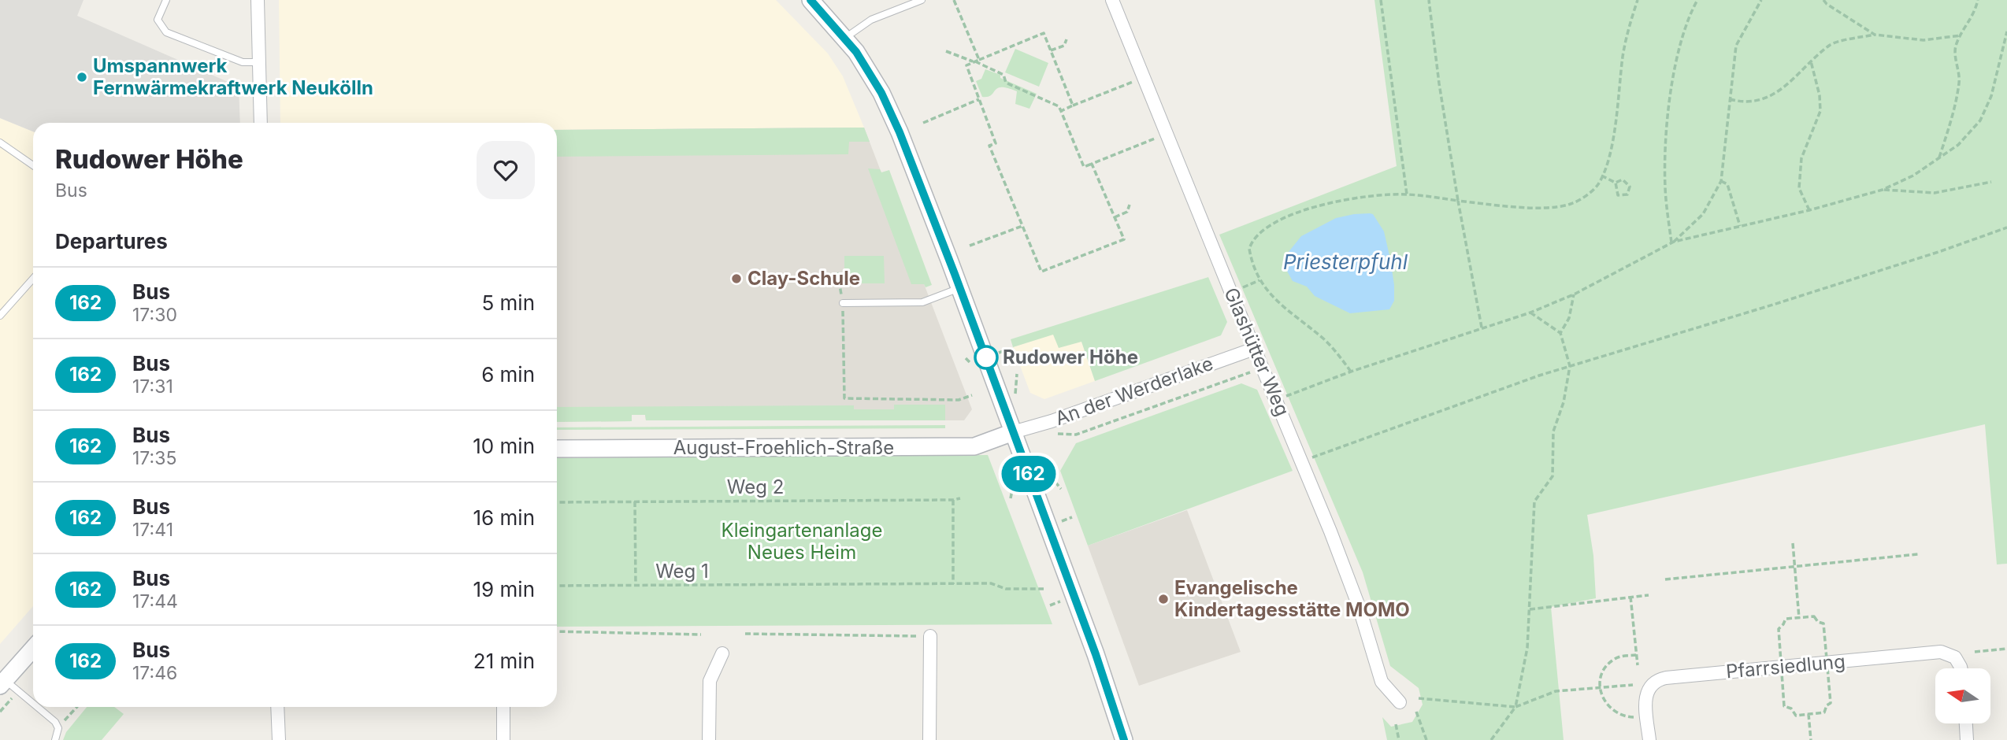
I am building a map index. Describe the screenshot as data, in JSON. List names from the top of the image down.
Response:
{
  "streets": {
    "street": [
      "Glashütter Weg",
      "An der Werderlake",
      "August-Froehlich-Straße",
      "Pfarrsiedlung"
    ],
    "path": ["Weg 2", "Weg 1"]
  },
  "crossings": [
    ["Glashütter Weg", "An der Werderlake"],
    ["An der Werderlake", "August-Froehlich-Straße"]
  ],
  "water": ["Priesterpfuhl"],
  "parks": ["Kleingartenanlage Neues Heim"],
  "places": [
    "Umspannwerk Fernwärmekraftwerk Neukölln",
    "Clay-Schule",
    "Rudower Höhe",
    "Evangelische Kindertagesstätte MOMO"
  ],
  "lines": ["bus line 162"],
  "north": "left",
  "page": {
    "on_map": "162",
    "heading": [
      ["Rudower Höhe", "Bus"],
      "Departures"
    ],
    "list": [
      {
        "mark": "162",
        "name": "Bus",
        "note": "17:30",
        "value": "5 min"
      },
      {
        "mark": "162",
        "name": "Bus",
        "note": "17:31",
        "value": "6 min"
      },
      {
        "mark": "162",
        "name": "Bus",
        "note": "17:35",
        "value": "10 min"
      },
      {
        "mark": "162",
        "name": "Bus",
        "note": "17:41",
        "value": "16 min"
      },
      {
        "mark": "162",
        "name": "Bus",
        "note": "17:44",
        "value": "19 min"
      },
      {
        "mark": "162",
        "name": "Bus",
        "note": "17:46",
        "value": "21 min"
      }
    ]
  }
}
